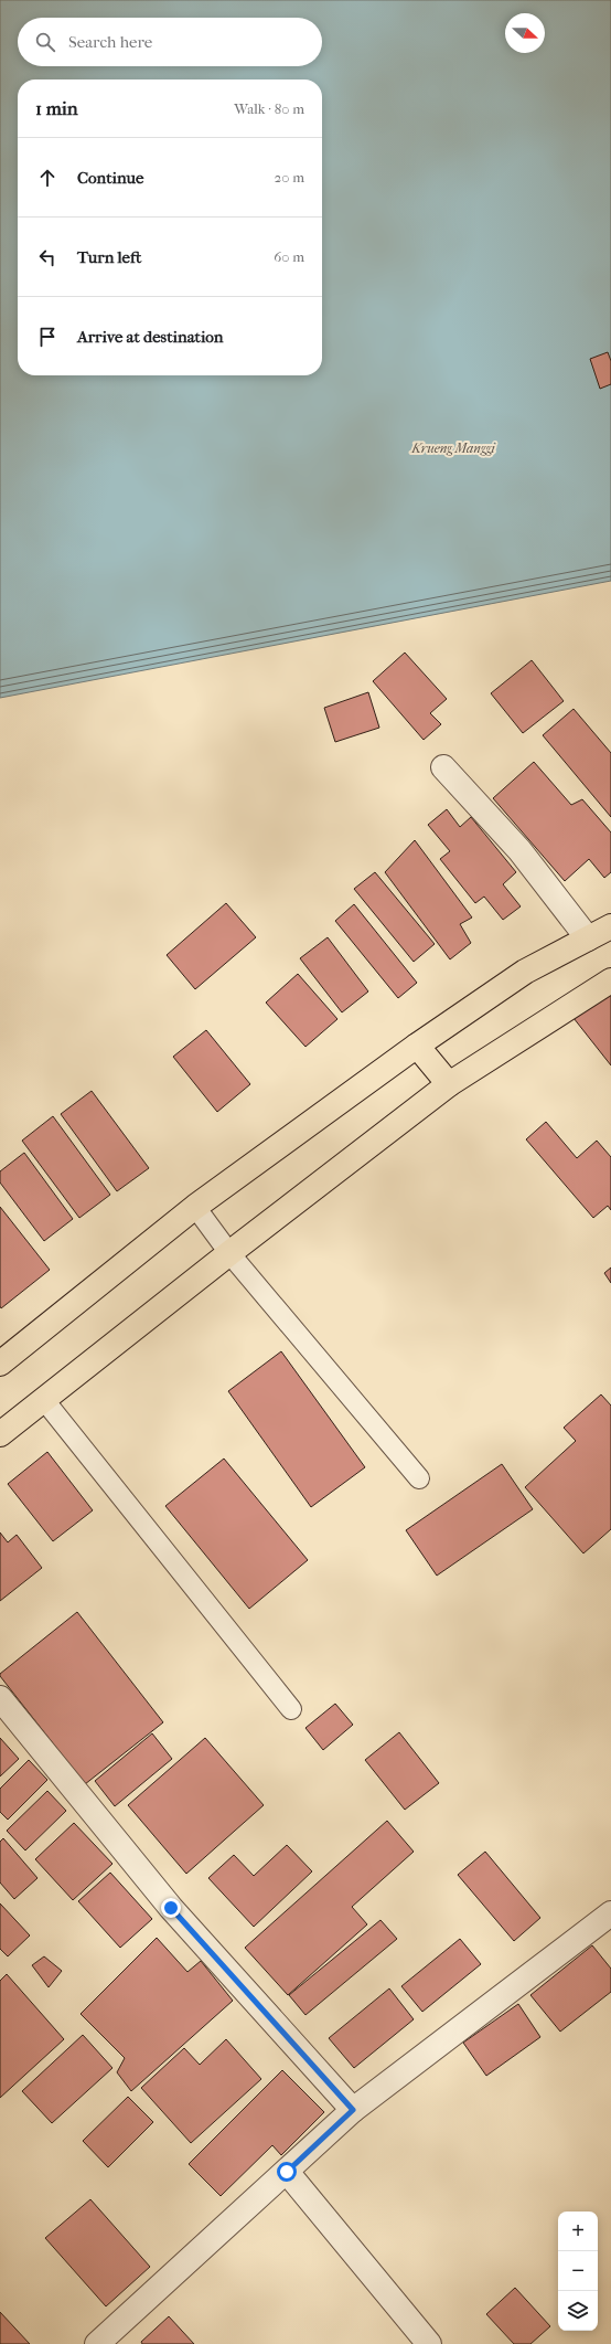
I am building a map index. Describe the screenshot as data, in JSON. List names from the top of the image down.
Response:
{
  "water": ["Krueng Manggi"],
  "north": "right",
  "page": {
    "search": "Search here",
    "heading": ["1 min", "Walk · 80 m"],
    "list": [
      ["Continue", "20 m"],
      ["Turn left", "60 m"],
      "Arrive at destination"
    ],
    "map_buttons": ["+", "−"]
  }
}
